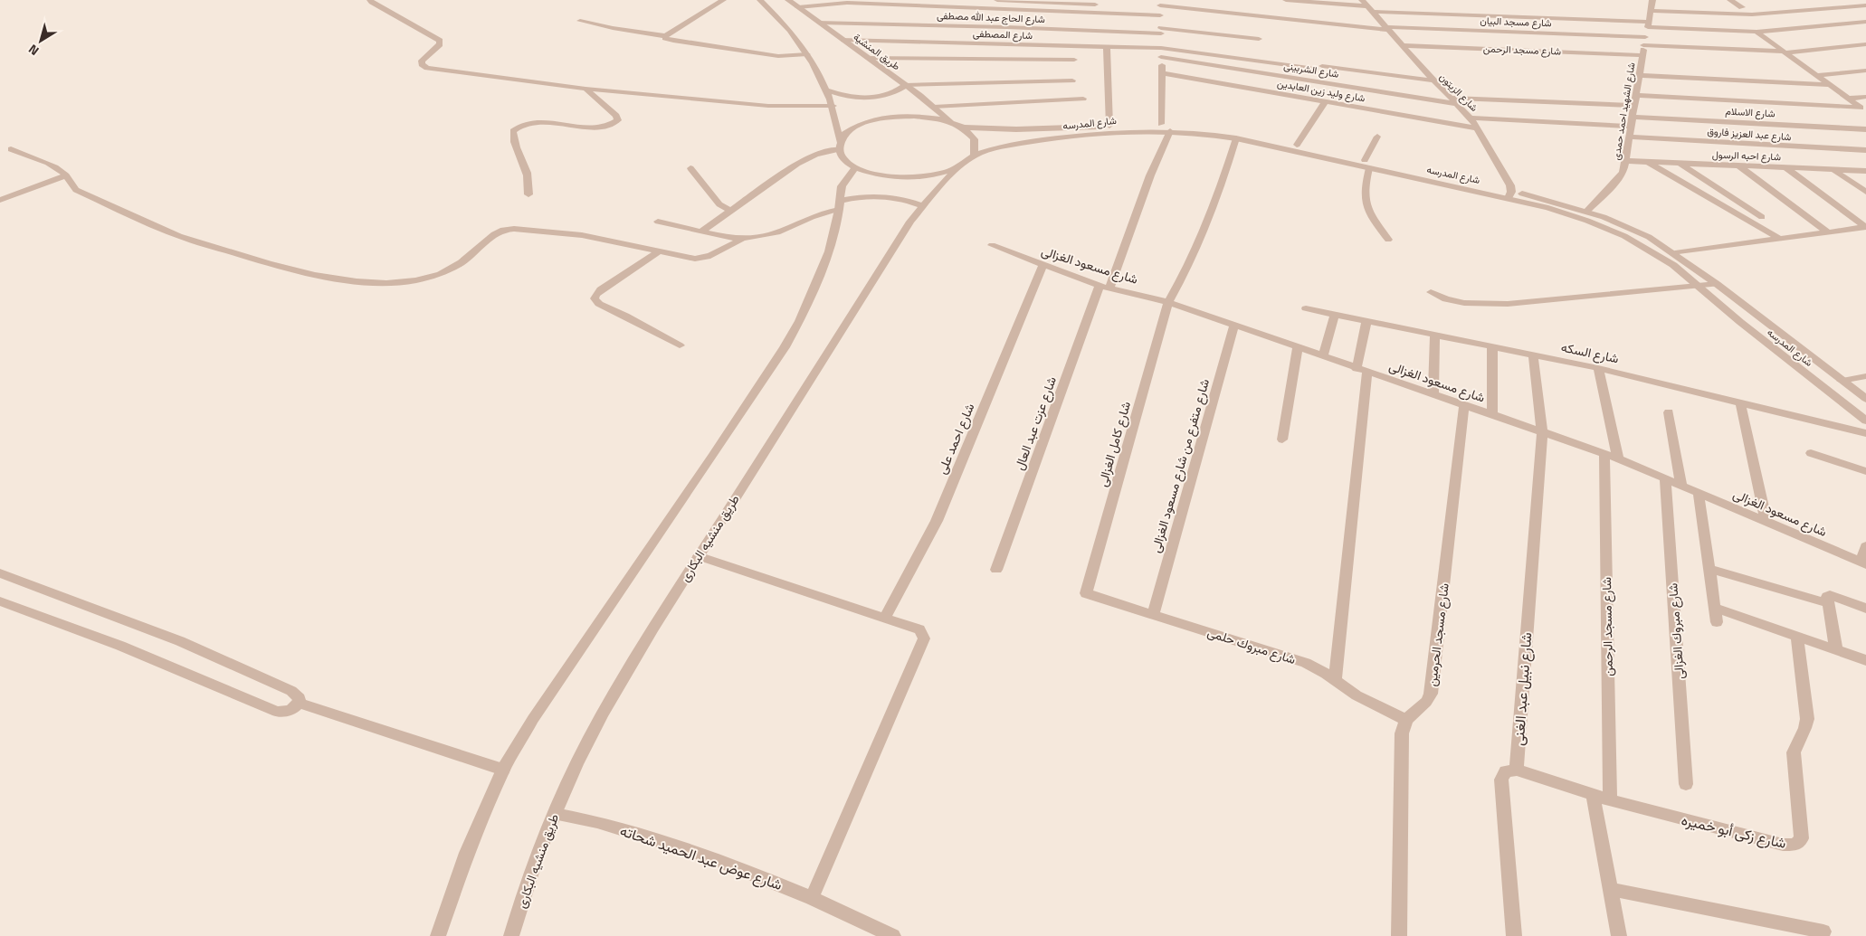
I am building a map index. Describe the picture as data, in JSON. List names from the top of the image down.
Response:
{
  "streets": {
    "street": [
      "شارع الحاج عبد الله مصطفى",
      "شارع مسجد البيان",
      "شارع المصطفى",
      "شارع مسجد الرحمن",
      "طريق المنشية",
      "شارع الشربينى",
      "شارع وليد زين العابدين",
      "شارع الزيتون",
      "شارع الشهيد احمد حمدى",
      "شارع الاسلام",
      "شارع المدرسه",
      "شارع عبد العزيز فاروق",
      "شارع احبه الرسول",
      "شارع مسعود الغزالى",
      "شارع السكه",
      "شارع عزت عبد العال",
      "شارع احمد على",
      "شارع كامل الغزالى",
      "شارع متفرع من شارع مسعود الغزالى",
      "طريق منشيه البكارى",
      "شارع مبروك الغزالى",
      "شارع مسجد الحرمين",
      "شارع مبروك حلمى",
      "شارع نبيل عبد الغنى",
      "شارع زكى أبو خميره",
      "شارع عوض عبد الحميد شحاته"
    ]
  },
  "crossings": [
    ["شارع الحاج عبد الله مصطفى", "طريق المنشية"],
    ["شارع مسجد البيان", "شارع الزيتون"],
    ["شارع مسجد البيان", "شارع الشهيد احمد حمدى"],
    ["شارع المصطفى", "طريق المنشية"],
    ["شارع المصطفى", "شارع الزيتون"],
    ["شارع مسجد الرحمن", "شارع الزيتون"],
    ["شارع مسجد الرحمن", "شارع الشهيد احمد حمدى"],
    ["شارع مسجد الرحمن", "شارع مسعود الغزالى"],
    ["شارع مسجد الرحمن", "شارع زكى أبو خميره"],
    ["شارع الشربينى", "شارع الزيتون"],
    ["شارع وليد زين العابدين", "شارع الزيتون"],
    ["شارع الزيتون", "شارع المدرسه"],
    ["شارع الشهيد احمد حمدى", "شارع الاسلام"],
    ["شارع الشهيد احمد حمدى", "شارع المدرسه"],
    ["شارع الشهيد احمد حمدى", "شارع عبد العزيز فاروق"],
    ["شارع الشهيد احمد حمدى", "شارع احبه الرسول"],
    ["شارع المدرسه", "شارع عزت عبد العال"],
    ["شارع المدرسه", "شارع كامل الغزالى"],
    ["شارع مسعود الغزالى", "شارع عزت عبد العال"],
    ["شارع مسعود الغزالى", "شارع احمد على"],
    ["شارع مسعود الغزالى", "شارع كامل الغزالى"],
    ["شارع مسعود الغزالى", "شارع متفرع من شارع مسعود الغزالى"],
    ["شارع مسعود الغزالى", "شارع مبروك الغزالى"],
    ["شارع مسعود الغزالى", "شارع مسجد الحرمين"],
    ["شارع مسعود الغزالى", "شارع نبيل عبد الغنى"],
    ["شارع السكه", "شارع نبيل عبد الغنى"],
    ["شارع كامل الغزالى", "شارع مبروك حلمى"],
    ["شارع متفرع من شارع مسعود الغزالى", "شارع مبروك حلمى"],
    ["طريق منشيه البكارى", "شارع عوض عبد الحميد شحاته"],
    ["شارع مسجد الحرمين", "شارع مبروك حلمى"],
    ["شارع نبيل عبد الغنى", "شارع زكى أبو خميره"]
  ],
  "north": "bottom left"
}
